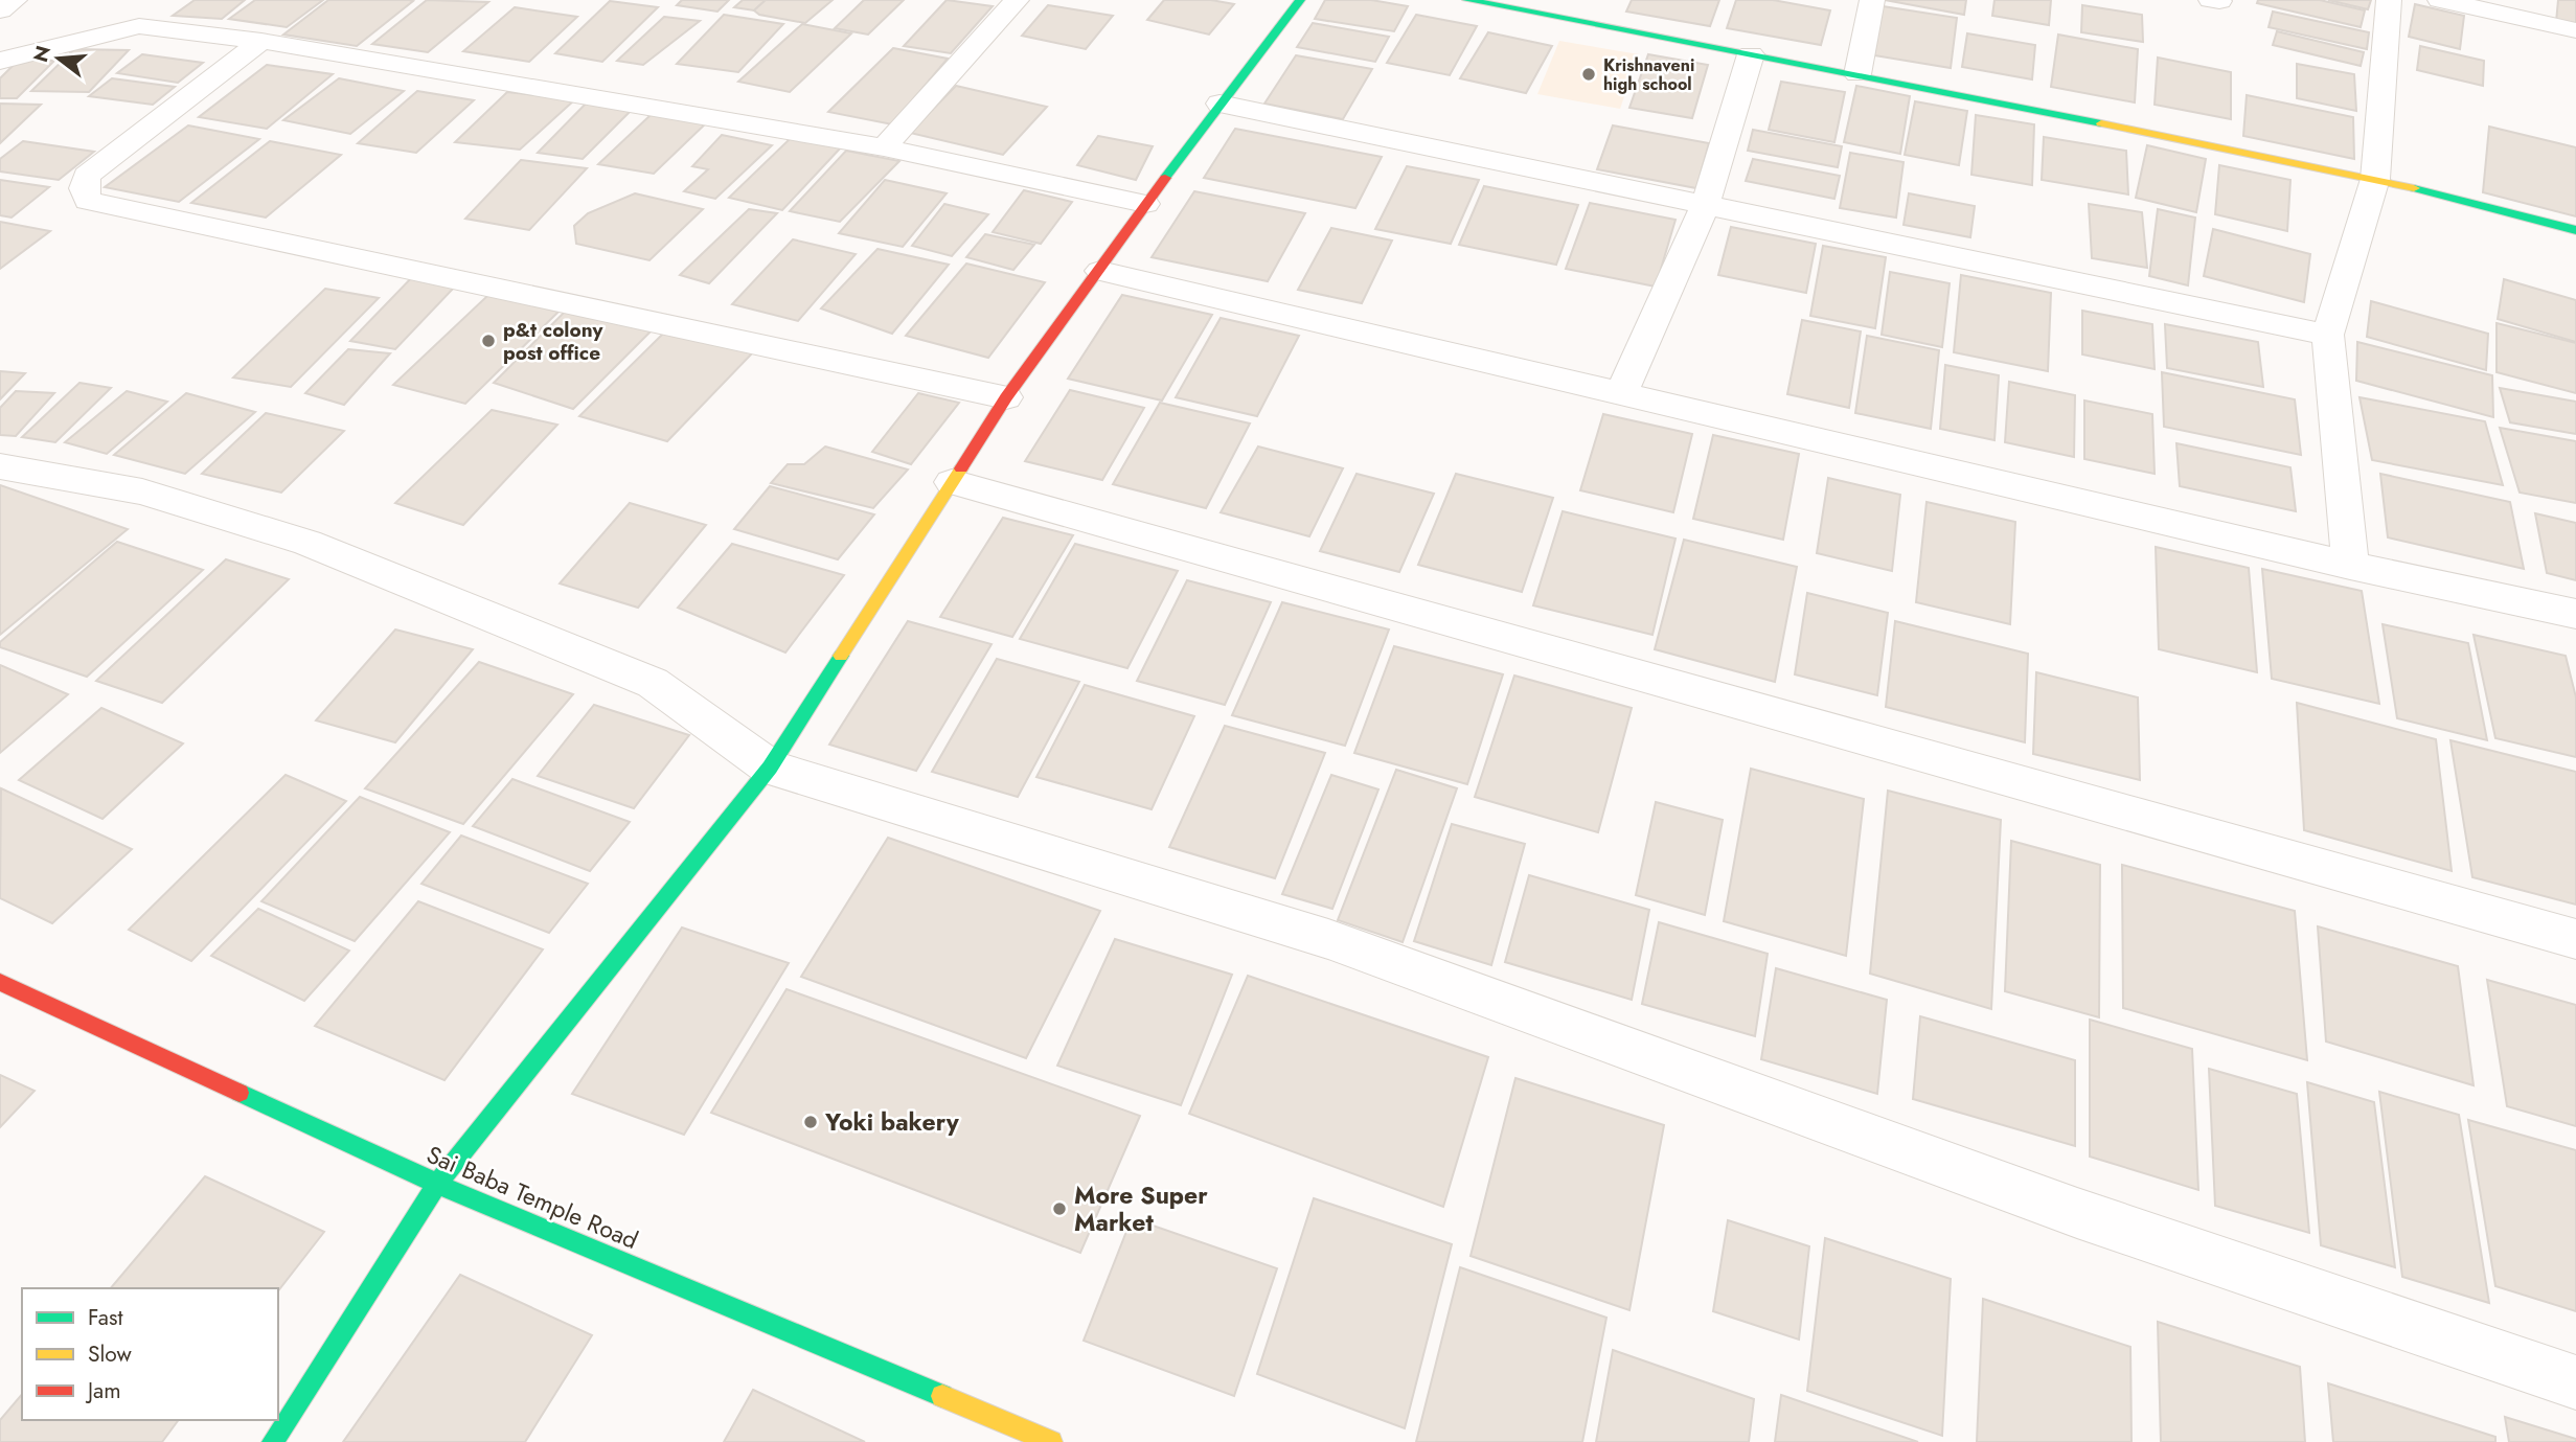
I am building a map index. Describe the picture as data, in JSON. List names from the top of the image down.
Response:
{
  "streets": {
    "street": ["Sai Baba Temple Road"]
  },
  "places": [
    "Krishnaveni high school",
    "p&t colony post office",
    "Yoki bakery",
    "More Super Market"
  ],
  "legend": ["Fast", "Slow", "Jam"],
  "north": "left"
}
